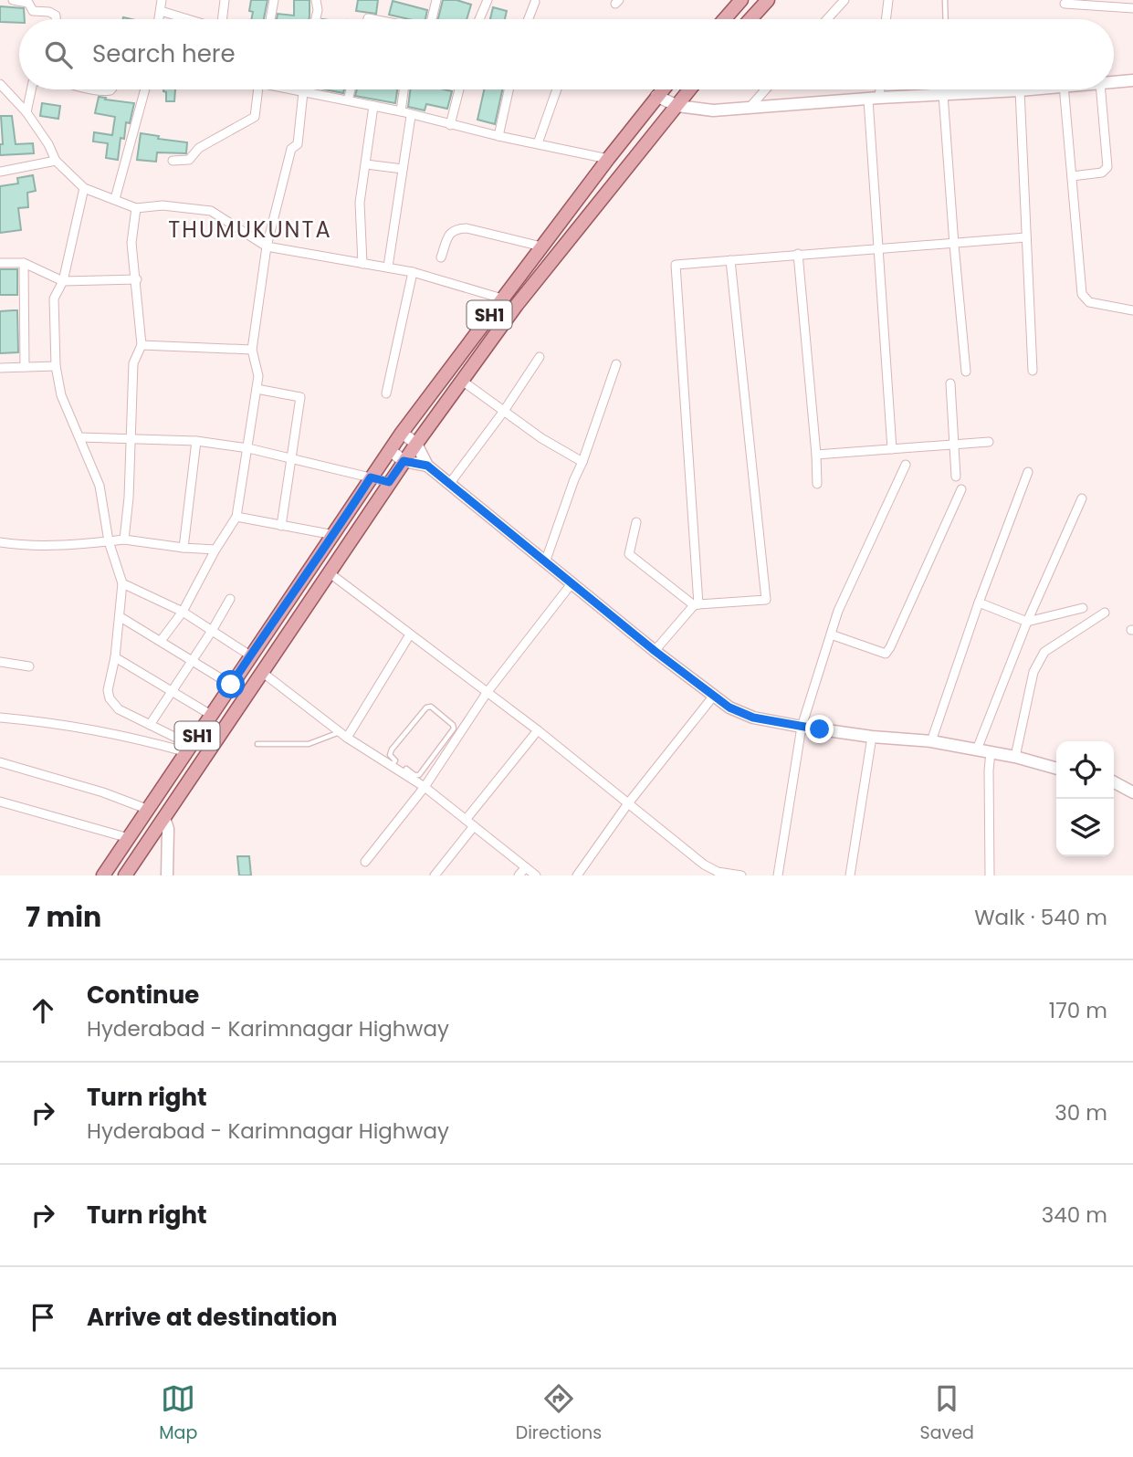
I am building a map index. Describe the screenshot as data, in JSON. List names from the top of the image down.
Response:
{
  "streets": {
    "main road": ["SH1"]
  },
  "districts": ["THUMUKUNTA"],
  "page": {
    "search": "Search here",
    "heading": ["7 min", "Walk · 540 m"],
    "list": [
      ["Continue", "Hyderabad - Karimnagar Highway", "170 m"],
      ["Turn right", "Hyderabad - Karimnagar Highway", "30 m"],
      ["Turn right", "340 m"],
      "Arrive at destination"
    ],
    "nav": ["Map", "Directions", "Saved"]
  }
}
